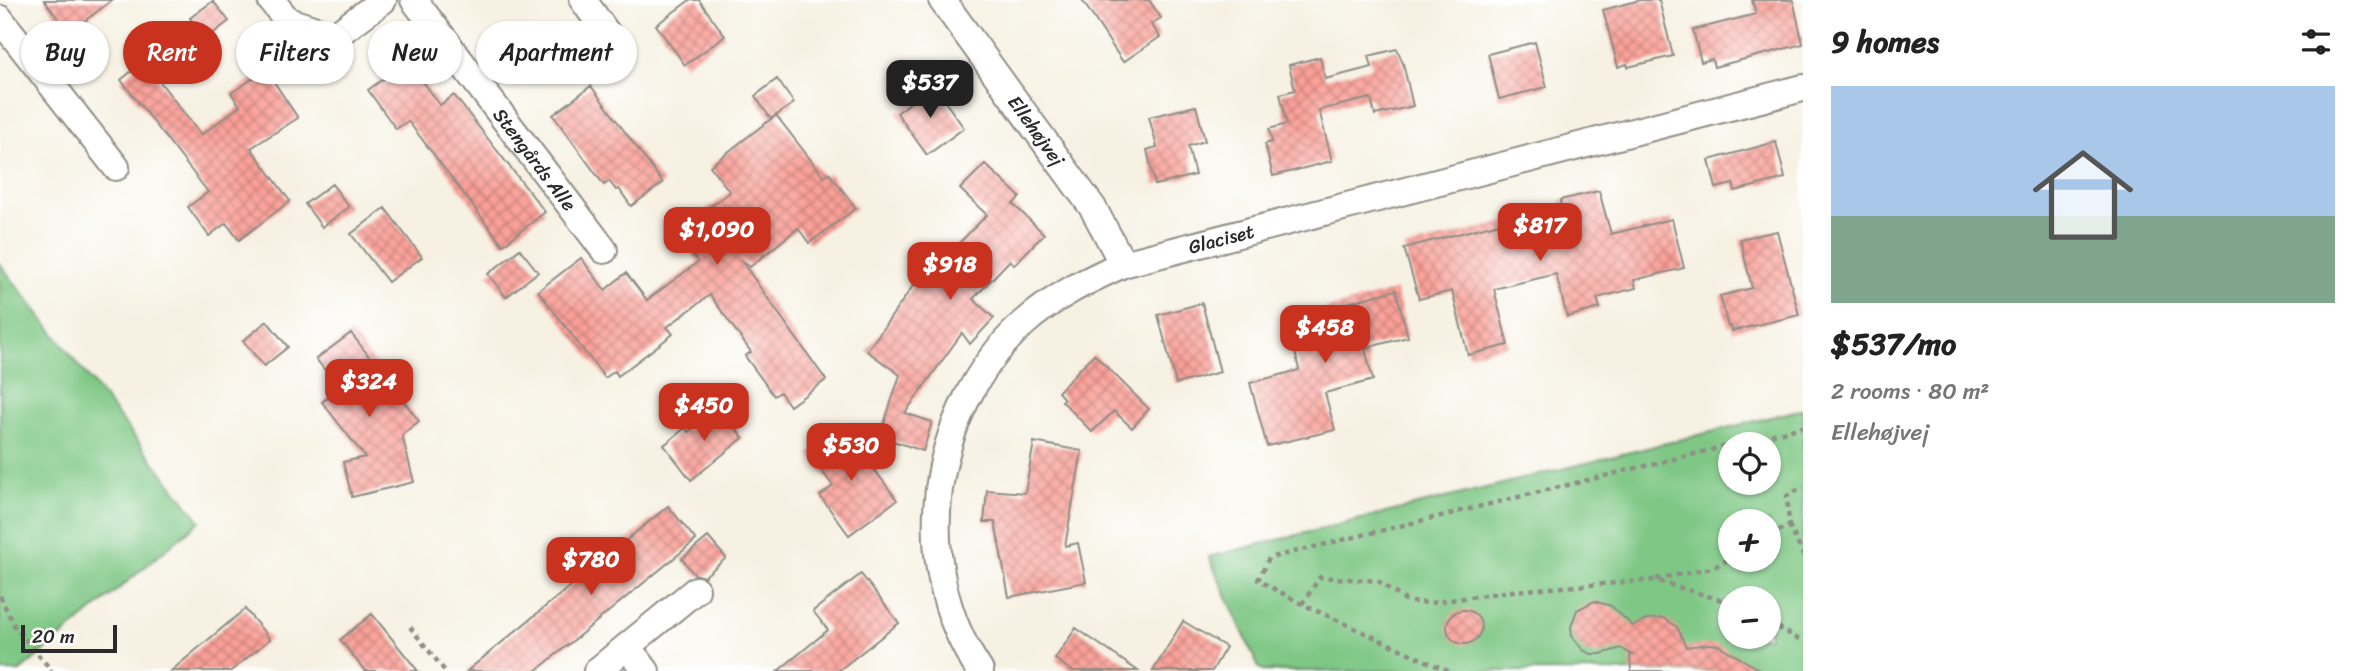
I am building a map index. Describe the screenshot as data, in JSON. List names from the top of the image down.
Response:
{
  "streets": {
    "street": ["Ellehøjvej", "Stengårds Alle", "Glaciset"]
  },
  "crossings": [
    ["Ellehøjvej", "Glaciset"]
  ],
  "scale_bar": "20 m",
  "page": {
    "heading": "9 homes",
    "chip": [
      "Buy",
      "Rent",
      "Filters",
      "New",
      "Apartment"
    ],
    "price": [
      "$537",
      "$817",
      "$1,090",
      "$918",
      "$458",
      "$324",
      "$450",
      "$530",
      "$780"
    ],
    "list": [
      {
        "name": "$537/mo",
        "note": "2 rooms · 80 m² · Ellehøjvej"
      }
    ],
    "map_buttons": ["+", "−"],
    "scale": "20 m"
  }
}
